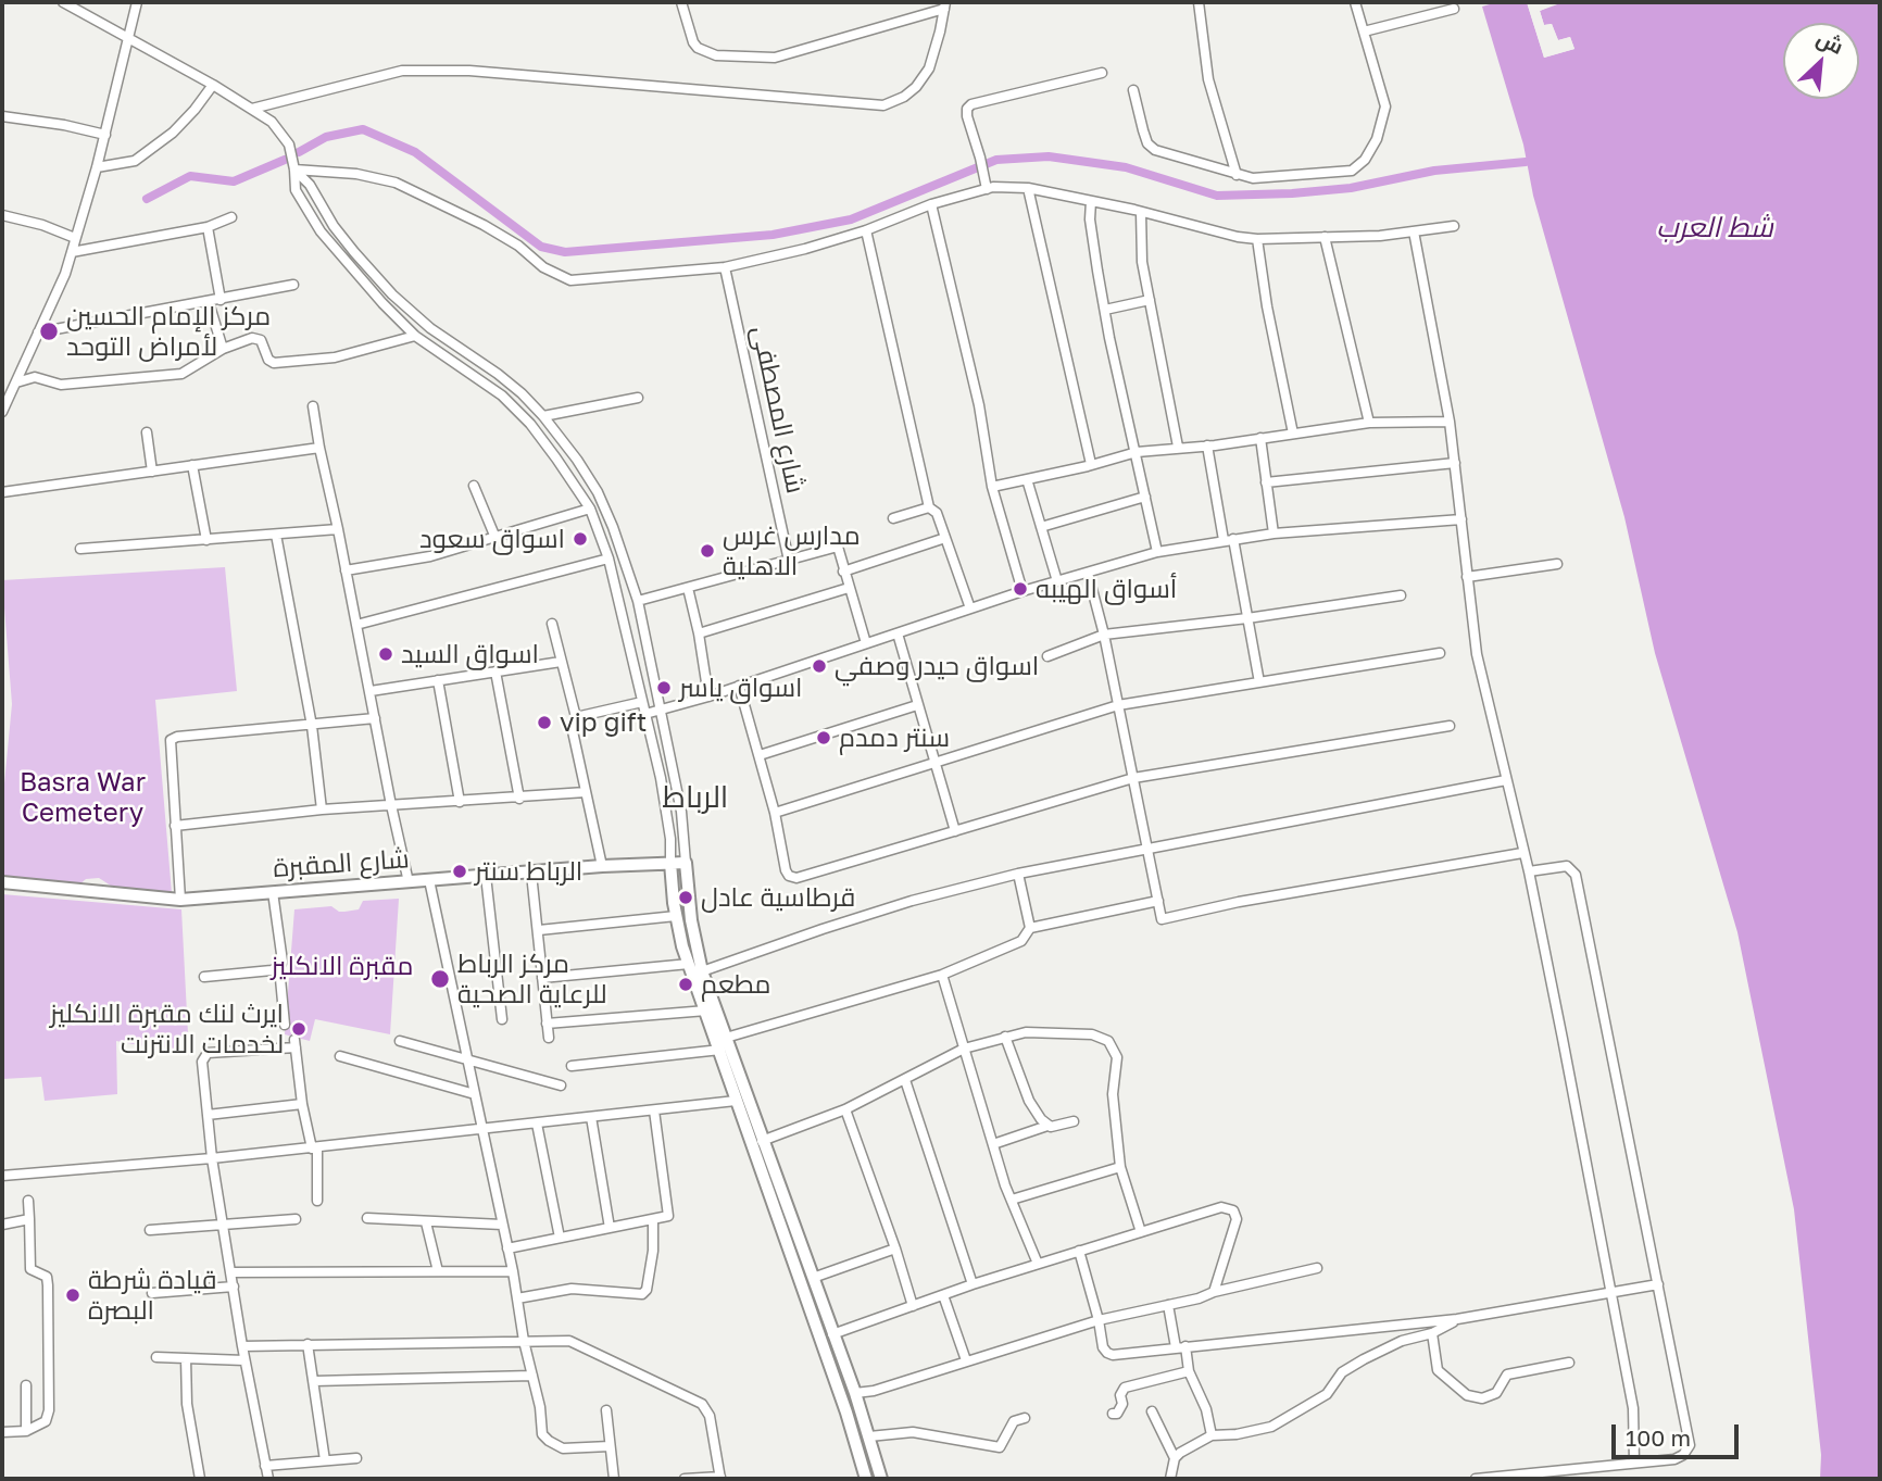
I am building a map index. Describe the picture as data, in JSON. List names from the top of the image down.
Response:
{
  "streets": {
    "main road": ["شارع المقبرة"],
    "street": ["شارع المصطفى"]
  },
  "districts": ["الرباط"],
  "water": ["شط العرب"],
  "parks": ["Basra War Cemetery", "مقبرة الانكليز"],
  "places": [
    "مركز الإمام الحسين لأمراض التوحد",
    "اسواق سعود",
    "مدارس غرس الاهلية",
    "أسواق الهيبه",
    "اسواق السيد",
    "اسواق حيدر وصفي",
    "اسواق ياسر",
    "vip gift",
    "سنتر دمدم",
    "الرباط سنتر",
    "قرطاسية عادل",
    "مركز الرباط للرعاية الصحية",
    "مطعم",
    "ايرث لنك مقبرة الانكليز لخدمات الانترنت",
    "قيادة شرطة البصرة"
  ],
  "scale_bar": "100 m",
  "north": "top right"
}
